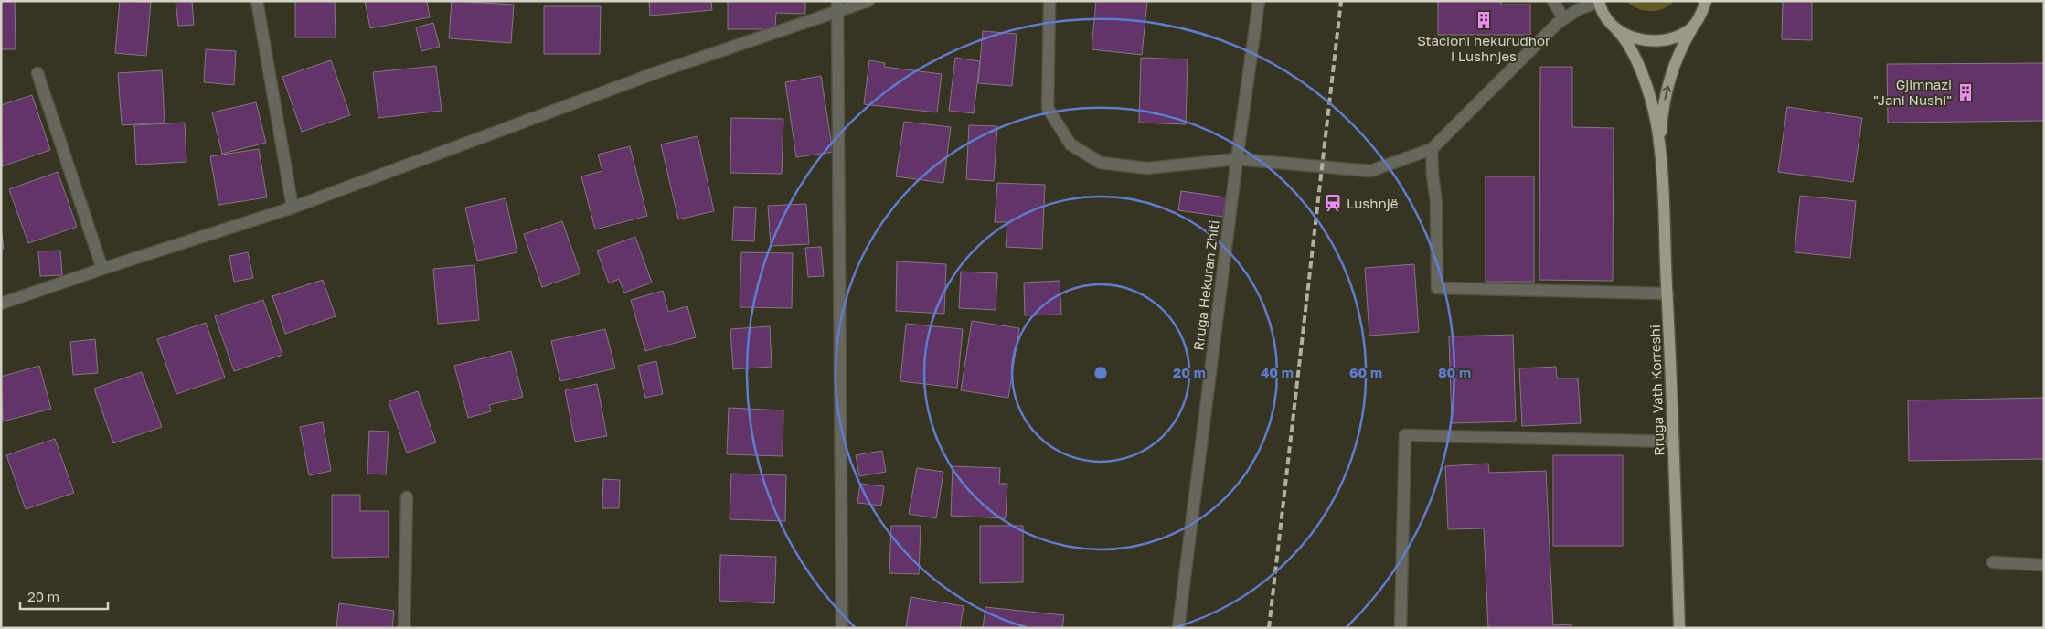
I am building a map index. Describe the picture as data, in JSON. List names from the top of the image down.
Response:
{
  "streets": {
    "main road": ["Rruga Vath Korreshi"],
    "street": ["Rruga Hekuran Zhiti"]
  },
  "places": {
    "building": ["Stacioni hekurudhor i Lushnjes", "Gjimnazi \"Jani Nushi\""],
    "station": ["Lushnjë"]
  },
  "scale_bar": "20 m",
  "rings": [
    "20 m",
    "40 m",
    "60 m",
    "80 m"
  ]
}
